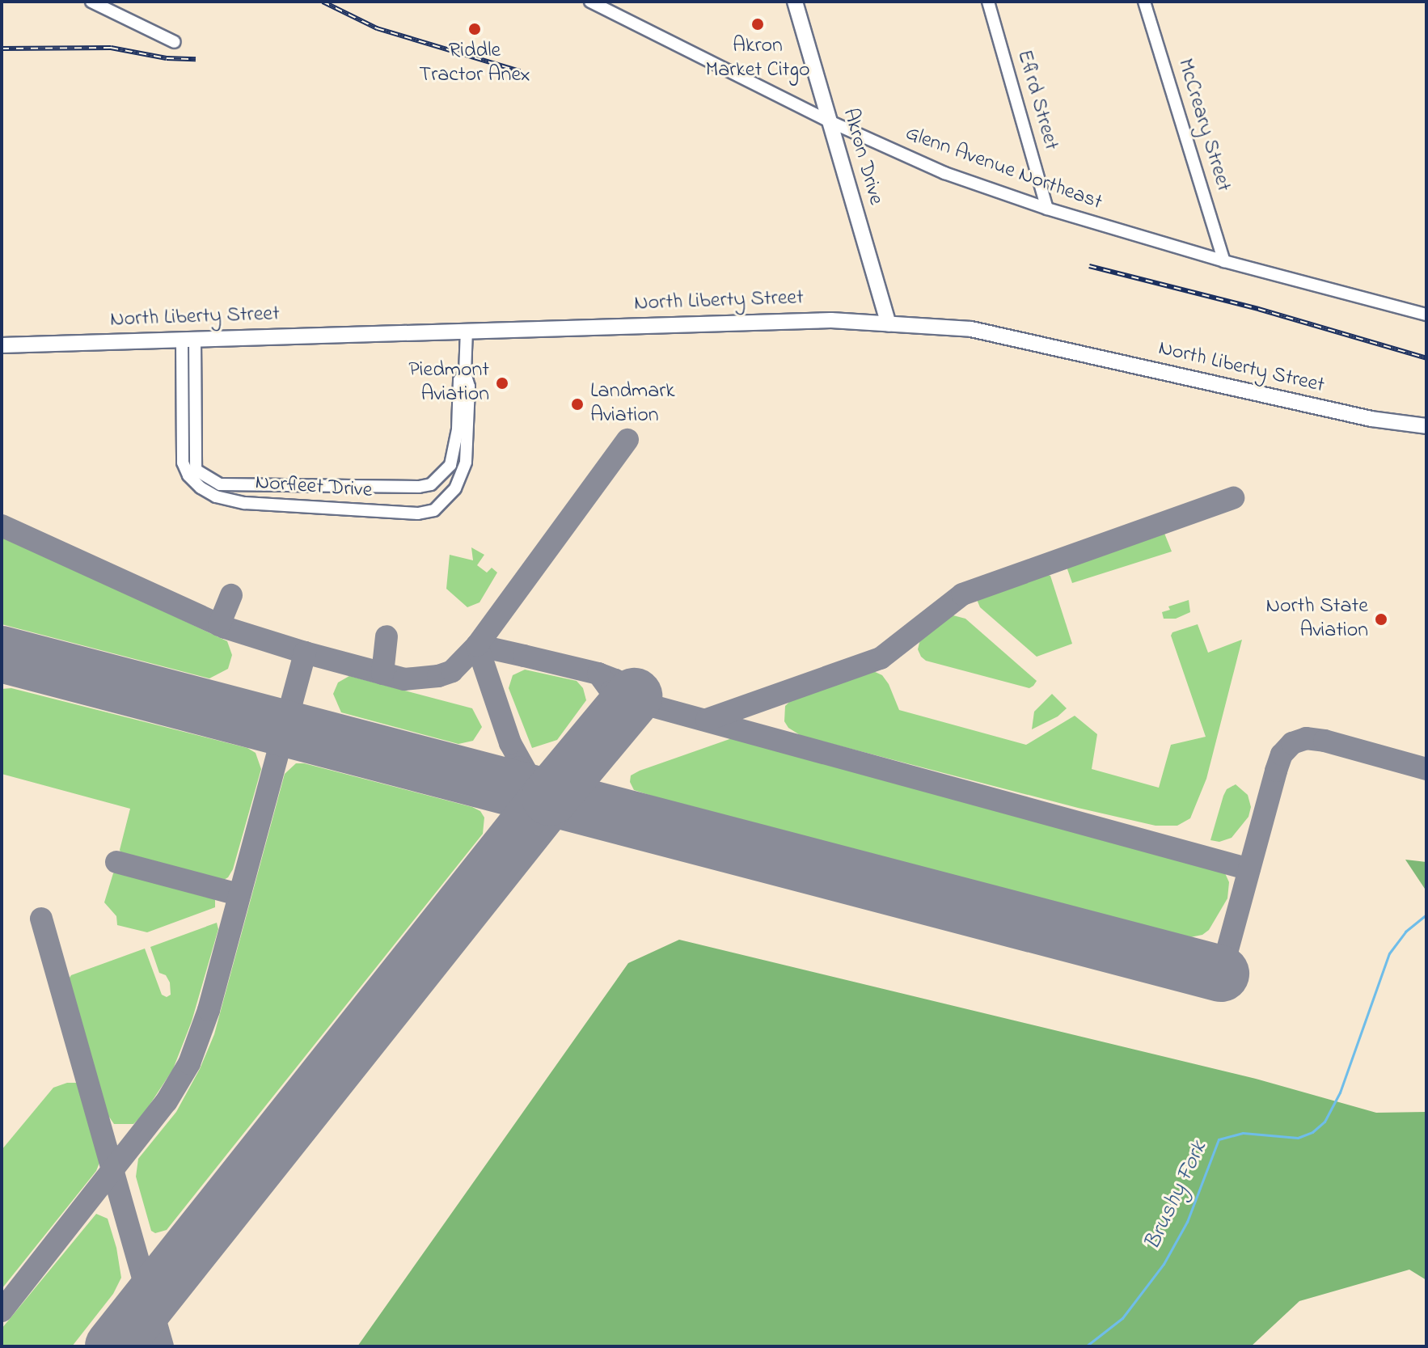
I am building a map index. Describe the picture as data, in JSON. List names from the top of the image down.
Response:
{
  "streets": {
    "main road": ["Akron Drive", "North Liberty Street"],
    "street": [
      "Efird Street",
      "McCreary Street",
      "Glenn Avenue Northeast",
      "Norfleet Drive"
    ]
  },
  "crossings": [
    ["Efird Street", "Glenn Avenue Northeast"],
    ["McCreary Street", "Glenn Avenue Northeast"],
    ["Akron Drive", "Glenn Avenue Northeast"],
    ["Akron Drive", "North Liberty Street"],
    ["North Liberty Street", "Norfleet Drive"]
  ],
  "water": ["Brushy Fork"],
  "places": [
    "Akron Market Citgo",
    "Riddle Tractor Anex",
    "Piedmont Aviation",
    "Landmark Aviation",
    "North State Aviation"
  ]
}
